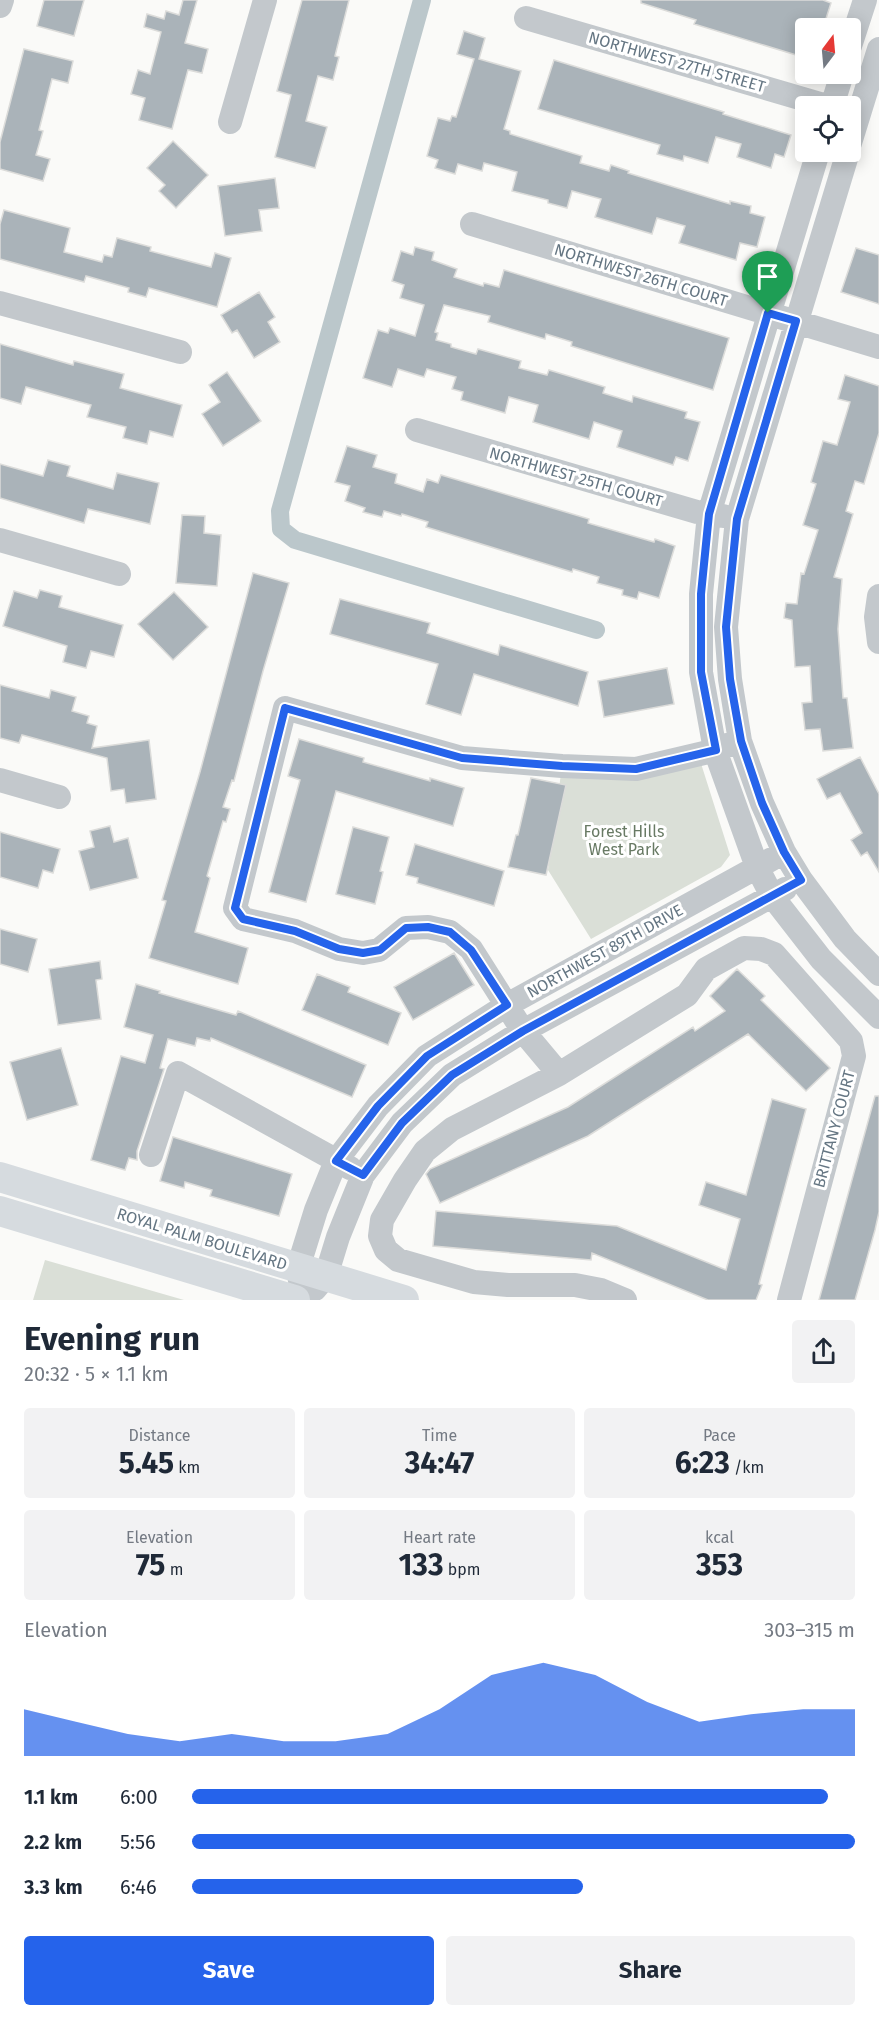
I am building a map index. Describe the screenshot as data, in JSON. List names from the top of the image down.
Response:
{
  "streets": {
    "main road": ["ROYAL PALM BOULEVARD"],
    "street": [
      "NORTHWEST 27TH STREET",
      "NORTHWEST 26TH COURT",
      "NORTHWEST 25TH COURT",
      "NORTHWEST 89TH DRIVE",
      "BRITTANY COURT"
    ]
  },
  "crossings": [
    ["NORTHWEST 89TH DRIVE", "ROYAL PALM BOULEVARD"]
  ],
  "parks": ["Forest Hills West Park"],
  "north": "top",
  "page": {
    "heading": ["Evening run", "20:32 · 5 × 1.1 km"],
    "stats": [
      ["Distance", "5.45 km"],
      ["Time", "34:47"],
      ["Pace", "6:23 /km"],
      ["Elevation", "75 m"],
      ["Heart rate", "133 bpm"],
      ["kcal", "353"]
    ],
    "chart": ["Elevation", "303–315 m"],
    "list": [
      {
        "name": "1.1 km",
        "note": "6:00"
      },
      {
        "name": "2.2 km",
        "note": "5:56"
      },
      {
        "name": "3.3 km",
        "note": "6:46"
      }
    ],
    "buttons": ["Save", "Share"]
  }
}
